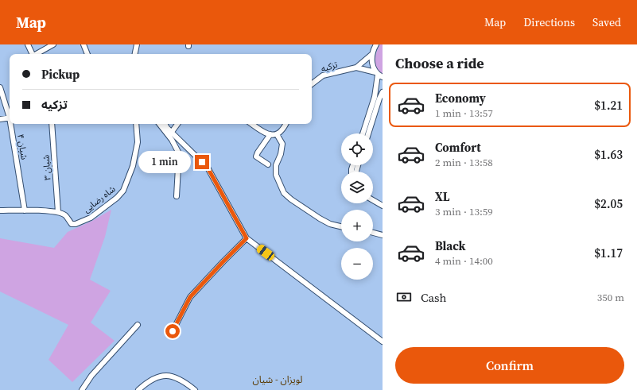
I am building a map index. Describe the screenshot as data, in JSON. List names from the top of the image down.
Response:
{
  "streets": {
    "street": [
      "تزکیه",
      "شیان ۴",
      "شیان ۳",
      "شاه رضایی"
    ]
  },
  "crossings": [
    ["شیان ۳", "شاه رضایی"]
  ],
  "districts": ["لویزان - شیان"],
  "page": {
    "header": "Map",
    "nav": ["Map", "Directions", "Saved"],
    "heading": "Choose a ride",
    "banner": ["Pickup", "تزکیه"],
    "list": [
      {
        "name": "Economy",
        "note": "1 min · 13:57",
        "value": "$1.21"
      },
      {
        "name": "Comfort",
        "note": "2 min · 13:58",
        "value": "$1.63"
      },
      {
        "name": "XL",
        "note": "3 min · 13:59",
        "value": "$2.05"
      },
      {
        "name": "Black",
        "note": "4 min · 14:00",
        "value": "$1.17"
      }
    ],
    "map_buttons": ["+", "−"],
    "bubble": "1 min",
    "pay": ["Cash", "350 m"],
    "buttons": "Confirm"
  }
}
